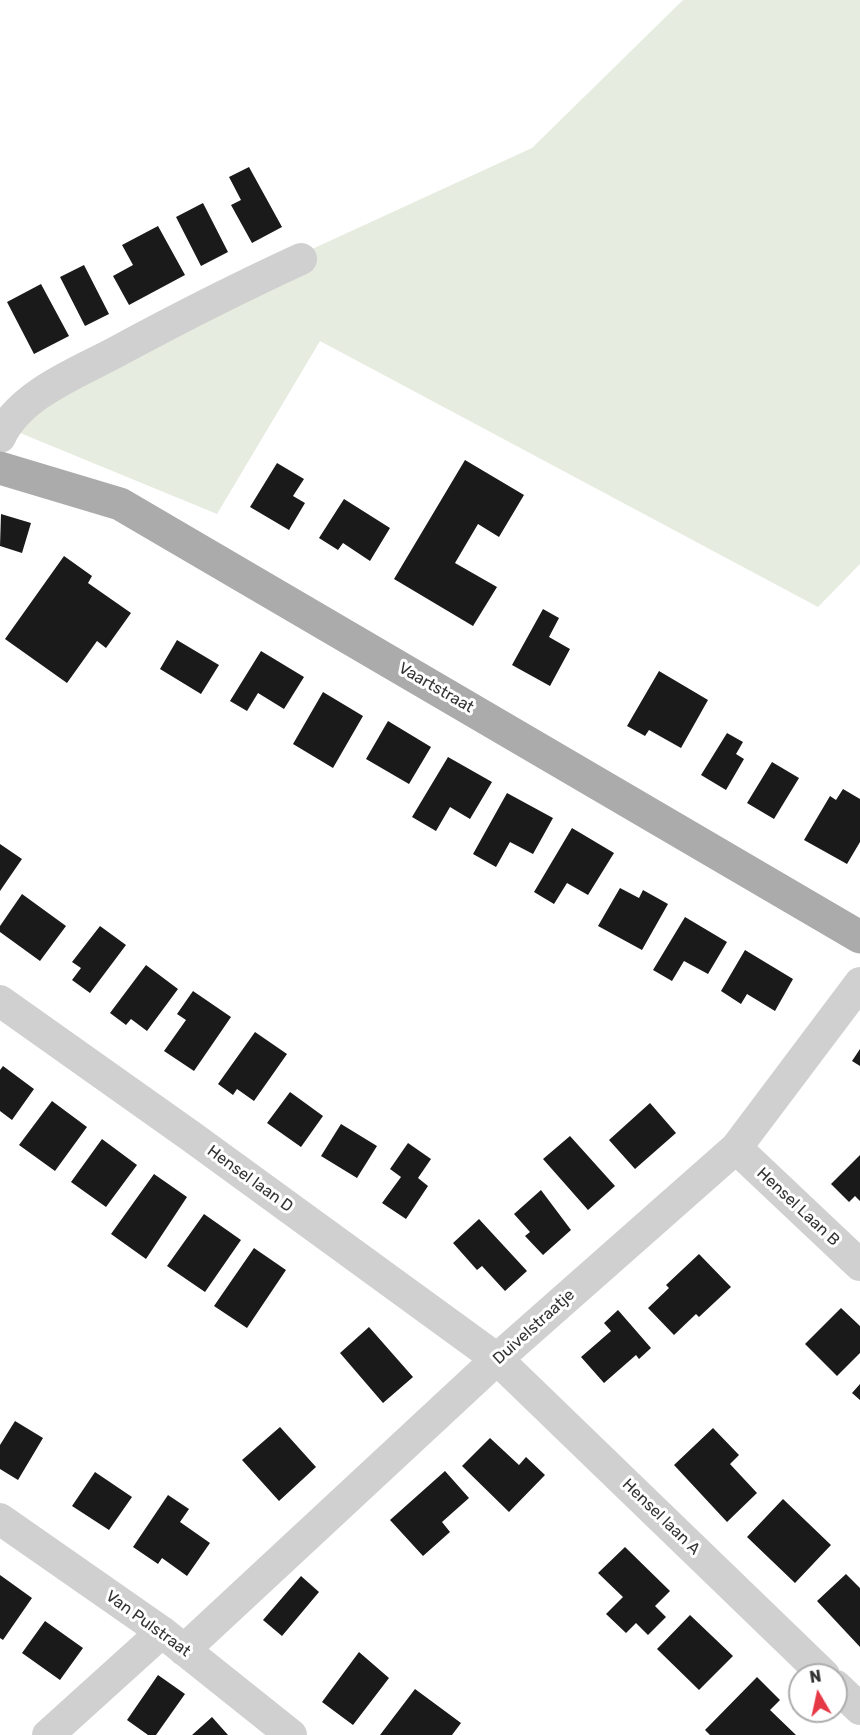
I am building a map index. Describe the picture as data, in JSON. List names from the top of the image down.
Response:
{
  "streets": {
    "main road": ["Vaartstraat"],
    "street": [
      "Hensel laan D",
      "Hensel Laan B",
      "Duivelstraatje",
      "Hensel laan A",
      "Van Pulstraat"
    ]
  },
  "crossings": [
    ["Hensel laan D", "Duivelstraatje"],
    ["Hensel laan D", "Hensel laan A"],
    ["Hensel Laan B", "Duivelstraatje"],
    ["Duivelstraatje", "Hensel laan A"],
    ["Duivelstraatje", "Van Pulstraat"]
  ],
  "north": "top"
}
